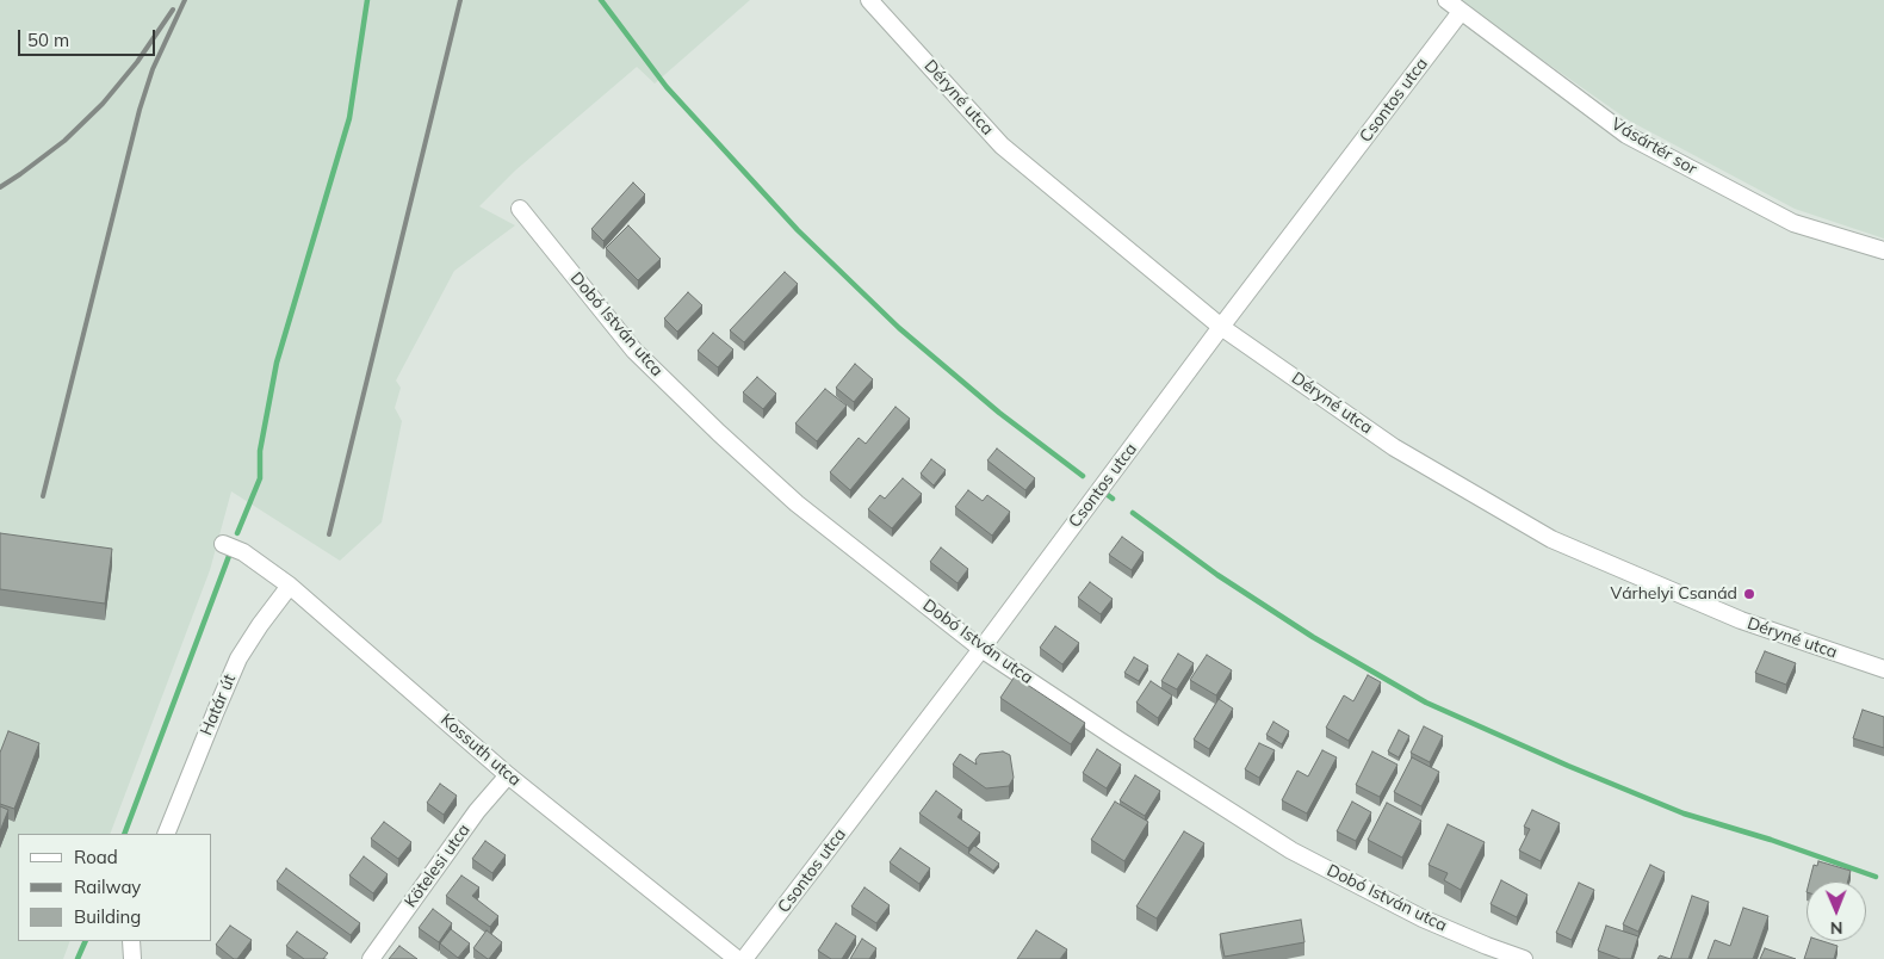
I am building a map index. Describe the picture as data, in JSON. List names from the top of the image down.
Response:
{
  "streets": {
    "street": [
      "Déryné utca",
      "Csontos utca",
      "Vásártér sor",
      "Dobó István utca",
      "Határ út",
      "Kossuth utca",
      "Kötelesi utca"
    ]
  },
  "crossings": [
    ["Déryné utca", "Csontos utca"],
    ["Csontos utca", "Vásártér sor"],
    ["Csontos utca", "Dobó István utca"],
    ["Határ út", "Kossuth utca"],
    ["Kossuth utca", "Kötelesi utca"]
  ],
  "places": ["Várhelyi Csanád"],
  "legend": ["Road", "Railway", "Building"],
  "scale_bar": "50 m",
  "north": "bottom"
}
